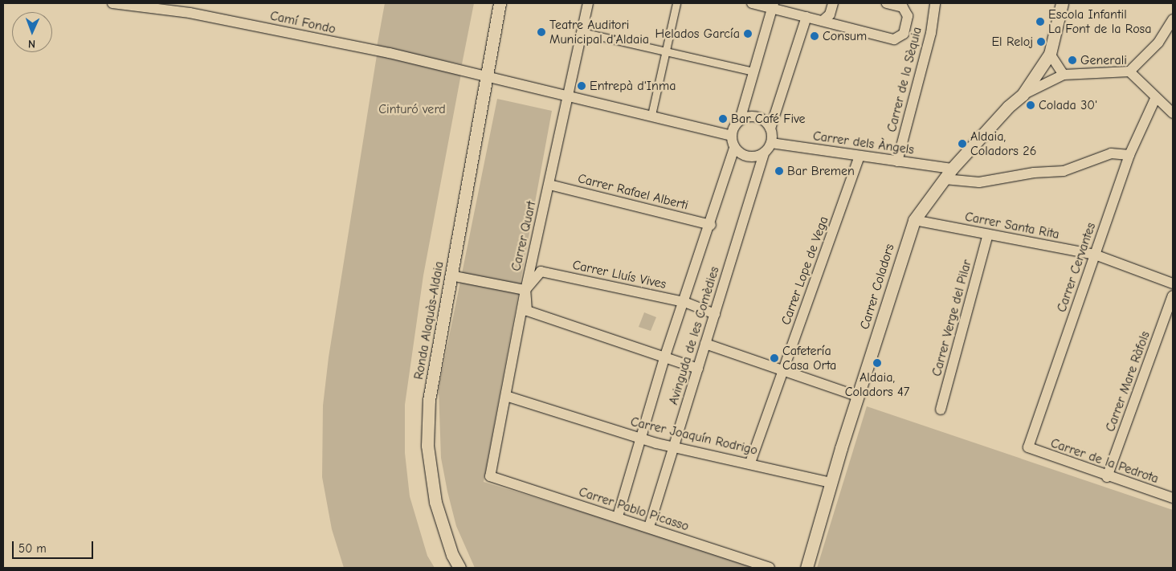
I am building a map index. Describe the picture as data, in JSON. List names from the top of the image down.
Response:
{
  "streets": {
    "street": [
      "Camí Fondo",
      "Carrer de la Sèquia",
      "Carrer dels Àngels",
      "Carrer Rafael Alberti",
      "Carrer Santa Rita",
      "Carrer Quart",
      "Carrer Cervantes",
      "Carrer Lope de Vega",
      "Carrer Lluís Vives",
      "Carrer Coladors",
      "Carrer Verge del Pilar",
      "Ronda Alaquàs-Aldaia",
      "Avinguda de les Comèdies",
      "Carrer Mare Ràfols",
      "Carrer Joaquín Rodrigo",
      "Carrer de la Pedrota",
      "Carrer Pablo Picasso"
    ]
  },
  "crossings": [
    ["Camí Fondo", "Ronda Alaquàs-Aldaia"],
    ["Carrer de la Sèquia", "Carrer dels Àngels"],
    ["Carrer dels Àngels", "Carrer Lope de Vega"],
    ["Carrer dels Àngels", "Carrer Coladors"],
    ["Carrer dels Àngels", "Avinguda de les Comèdies"],
    ["Carrer Rafael Alberti", "Carrer Quart"],
    ["Carrer Rafael Alberti", "Avinguda de les Comèdies"],
    ["Carrer Santa Rita", "Carrer Cervantes"],
    ["Carrer Santa Rita", "Carrer Coladors"],
    ["Carrer Santa Rita", "Carrer Verge del Pilar"],
    ["Carrer Quart", "Carrer Lluís Vives"],
    ["Carrer Quart", "Carrer Joaquín Rodrigo"],
    ["Carrer Quart", "Carrer Pablo Picasso"],
    ["Carrer Cervantes", "Carrer de la Pedrota"],
    ["Carrer Lope de Vega", "Carrer Joaquín Rodrigo"],
    ["Carrer Lluís Vives", "Avinguda de les Comèdies"],
    ["Carrer Coladors", "Carrer Joaquín Rodrigo"],
    ["Avinguda de les Comèdies", "Carrer Joaquín Rodrigo"],
    ["Avinguda de les Comèdies", "Carrer Pablo Picasso"],
    ["Carrer Mare Ràfols", "Carrer de la Pedrota"]
  ],
  "parks": ["Cinturó verd"],
  "places": [
    "Escola Infantil La Font de la Rosa",
    "Teatre Auditori Municipal d'Aldaia",
    "Helados García",
    "Consum",
    "El Reloj",
    "Generali",
    "Entrepà d'Inma",
    "Colada 30'",
    "Bar Café Five",
    "Aldaia, Coladors 26",
    "Bar Bremen",
    "Cafetería Casa Orta",
    "Aldaia, Coladors 47"
  ],
  "scale_bar": "50 m",
  "north": "bottom"
}
